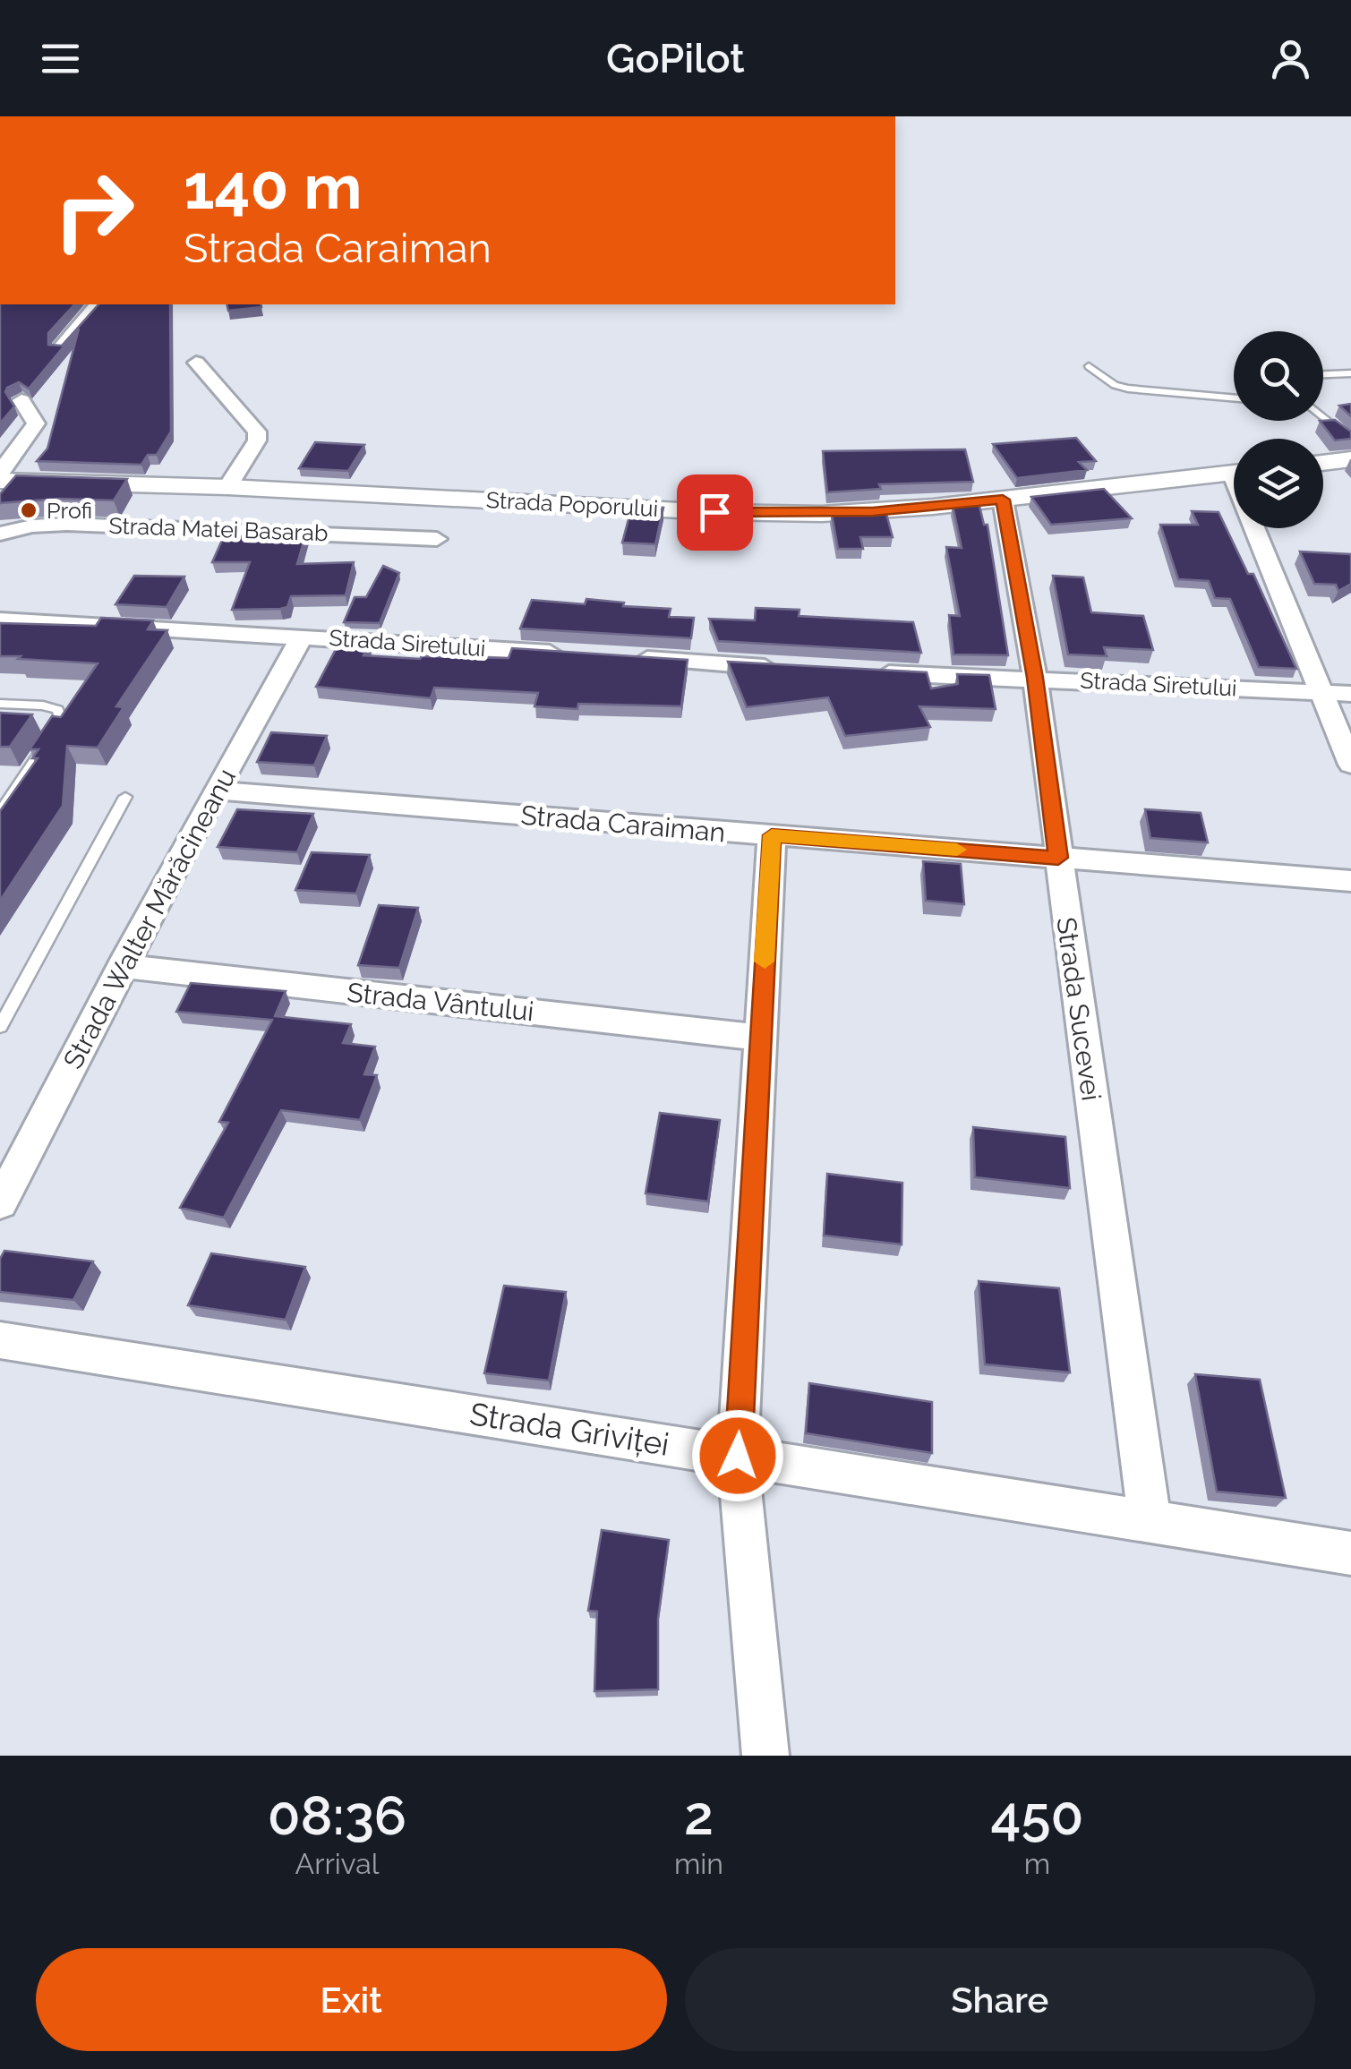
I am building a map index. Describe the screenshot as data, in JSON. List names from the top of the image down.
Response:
{
  "streets": {
    "street": [
      "Strada Poporului",
      "Strada Matei Basarab",
      "Strada Siretului",
      "Strada Caraiman",
      "Strada Walter Mărăcineanu",
      "Strada Vântului",
      "Strada Sucevei",
      "Strada Griviței"
    ]
  },
  "crossings": [
    ["Strada Poporului", "Strada Sucevei"],
    ["Strada Siretului", "Strada Walter Mărăcineanu"],
    ["Strada Siretului", "Strada Sucevei"],
    ["Strada Caraiman", "Strada Walter Mărăcineanu"],
    ["Strada Caraiman", "Strada Sucevei"],
    ["Strada Walter Mărăcineanu", "Strada Vântului"],
    ["Strada Sucevei", "Strada Griviței"]
  ],
  "places": ["Profi"],
  "page": {
    "header": "GoPilot",
    "turn": ["140 m", "Strada Caraiman"],
    "eta": [
      "08:36",
      "Arrival",
      "2",
      "min",
      "450",
      "m"
    ],
    "buttons": ["Exit", "Share"]
  }
}
